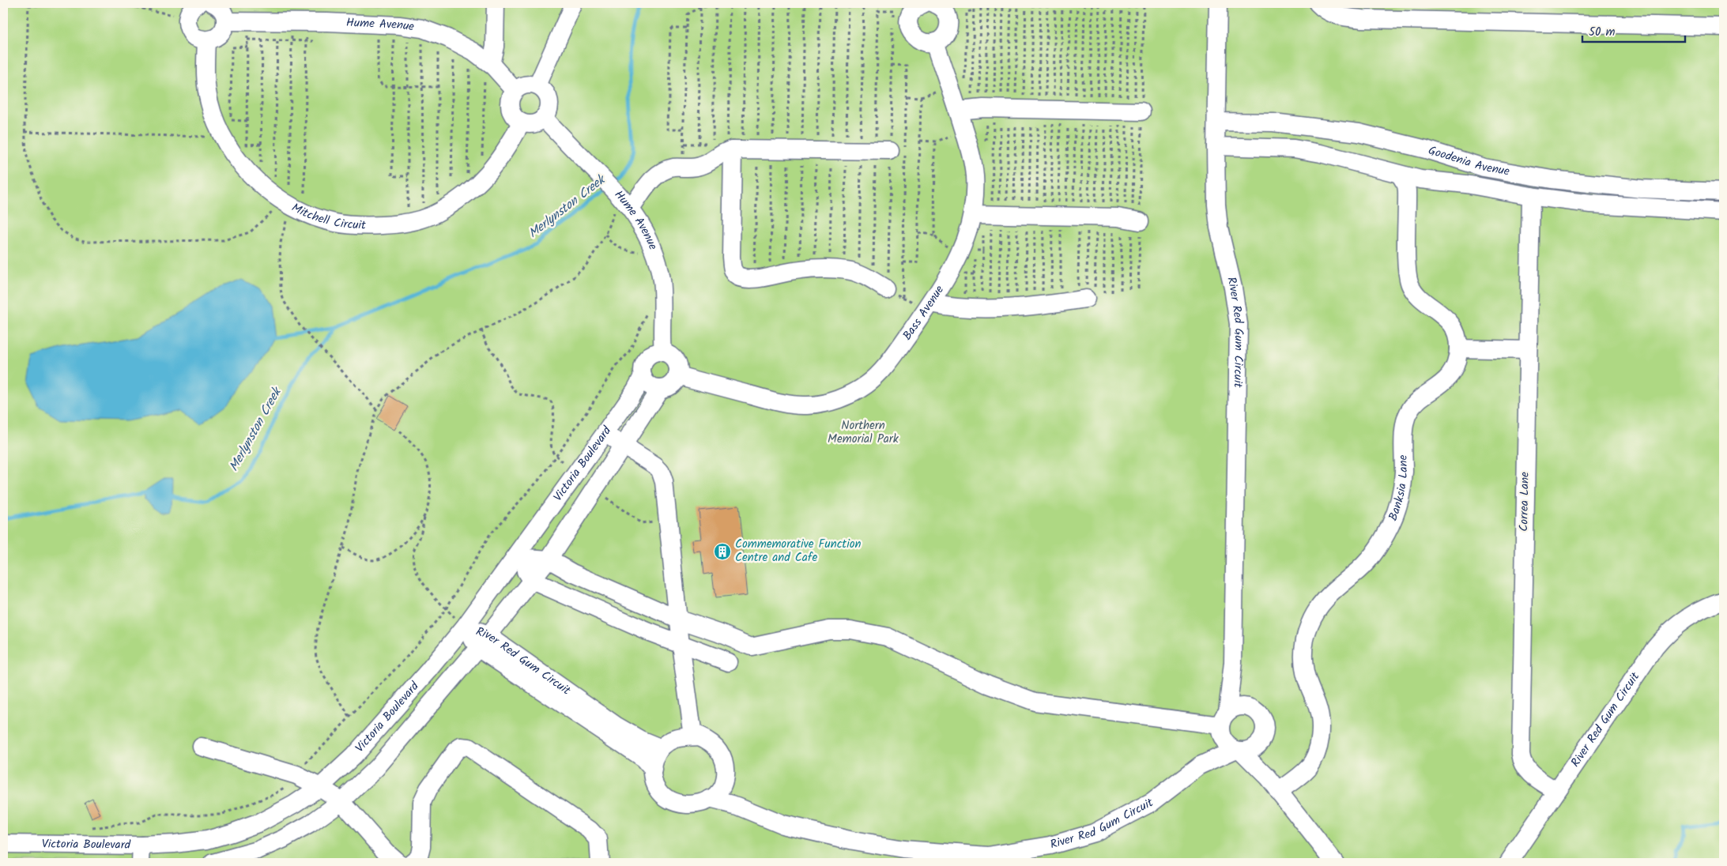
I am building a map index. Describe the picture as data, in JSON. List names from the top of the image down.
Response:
{
  "streets": {
    "lane": [
      "Hume Avenue",
      "Goodenia Avenue",
      "Mitchell Circuit",
      "Bass Avenue",
      "River Red Gum Circuit",
      "Victoria Boulevard",
      "Banksia Lane",
      "Correa Lane"
    ]
  },
  "crossings": [
    ["Hume Avenue", "Mitchell Circuit"],
    ["Hume Avenue", "Bass Avenue"],
    ["Hume Avenue", "Victoria Boulevard"],
    ["Goodenia Avenue", "River Red Gum Circuit"],
    ["Goodenia Avenue", "Correa Lane"],
    ["Bass Avenue", "Victoria Boulevard"],
    ["River Red Gum Circuit", "Victoria Boulevard"],
    ["River Red Gum Circuit", "Correa Lane"]
  ],
  "water": ["Merlynston Creek"],
  "parks": ["Northern Memorial Park"],
  "places": {
    "building": ["Commemorative Function Centre and Cafe"]
  },
  "scale_bar": "50 m"
}
